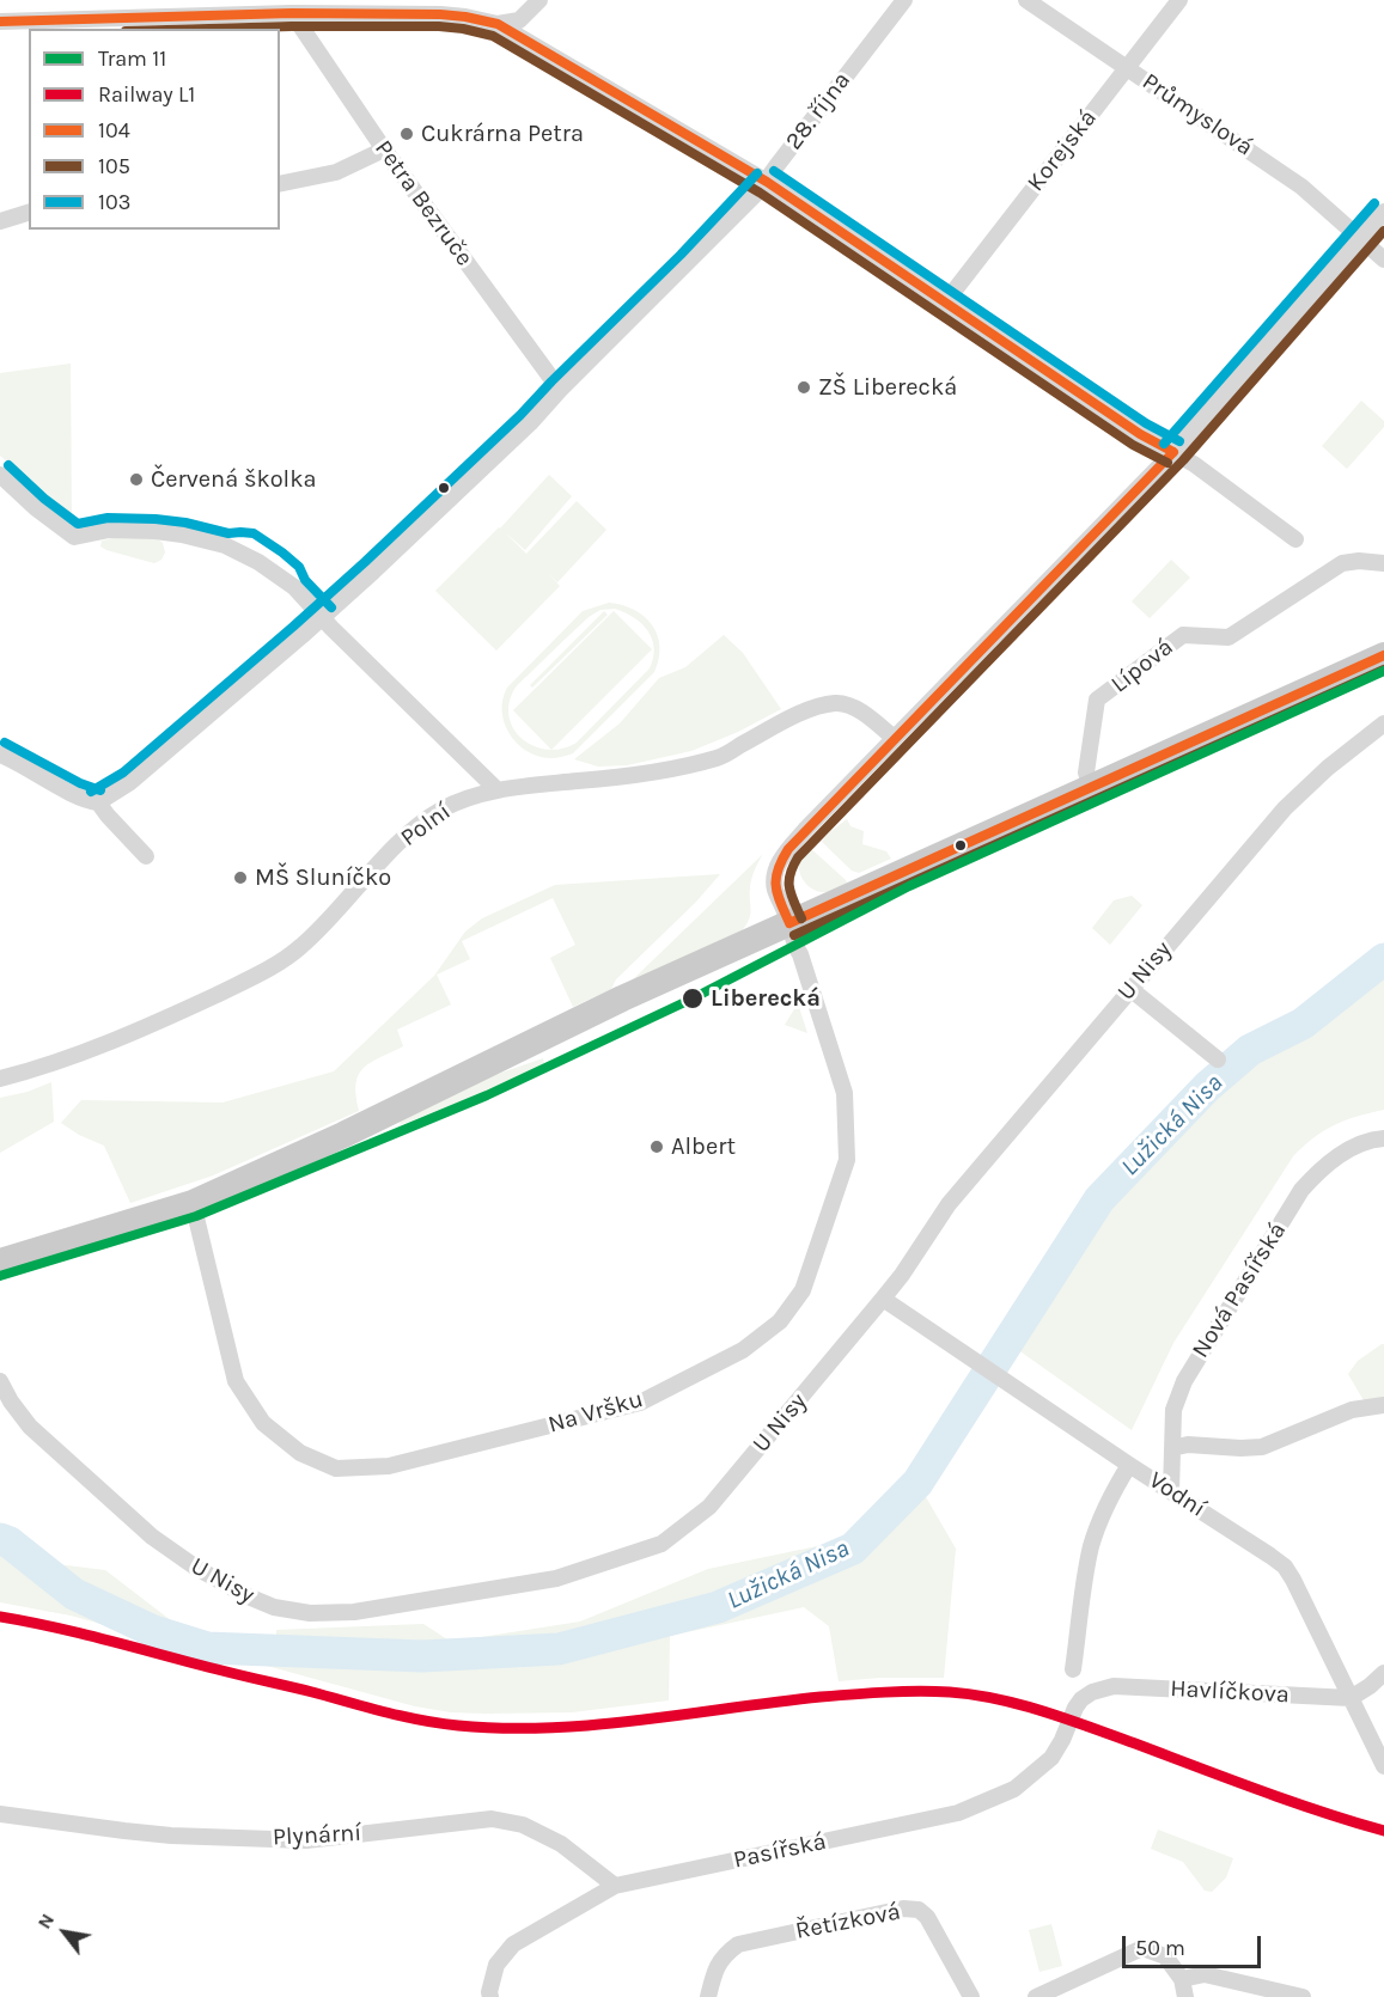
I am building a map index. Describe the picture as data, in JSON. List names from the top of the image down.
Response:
{
  "streets": {
    "street": [
      "28. října",
      "Průmyslová",
      "Korejská",
      "Petra Bezruče",
      "Lípová",
      "Polní",
      "U Nisy",
      "Nová Pasířská",
      "Na Vršku",
      "Vodní",
      "Havlíčkova",
      "Plynární",
      "Pasířská",
      "Řetízková"
    ]
  },
  "crossings": [
    ["28. října", "Petra Bezruče"],
    ["Průmyslová", "Korejská"],
    ["U Nisy", "Vodní"],
    ["Nová Pasířská", "Vodní"],
    ["Vodní", "Havlíčkova"],
    ["Havlíčkova", "Pasířská"],
    ["Plynární", "Pasířská"]
  ],
  "water": ["Lužická Nisa"],
  "places": [
    "Cukrárna Petra",
    "ZŠ Liberecká",
    "Červená školka",
    "MŠ Sluníčko",
    "Liberecká",
    "Albert"
  ],
  "lines": [
    "transit line 104",
    "transit line 105",
    "transit line 103",
    "tram line 11",
    "rail line L1"
  ],
  "legend": [
    "Tram 11",
    "Railway L1",
    "104",
    "105",
    "103"
  ],
  "scale_bar": "50 m",
  "north": "top left"
}
